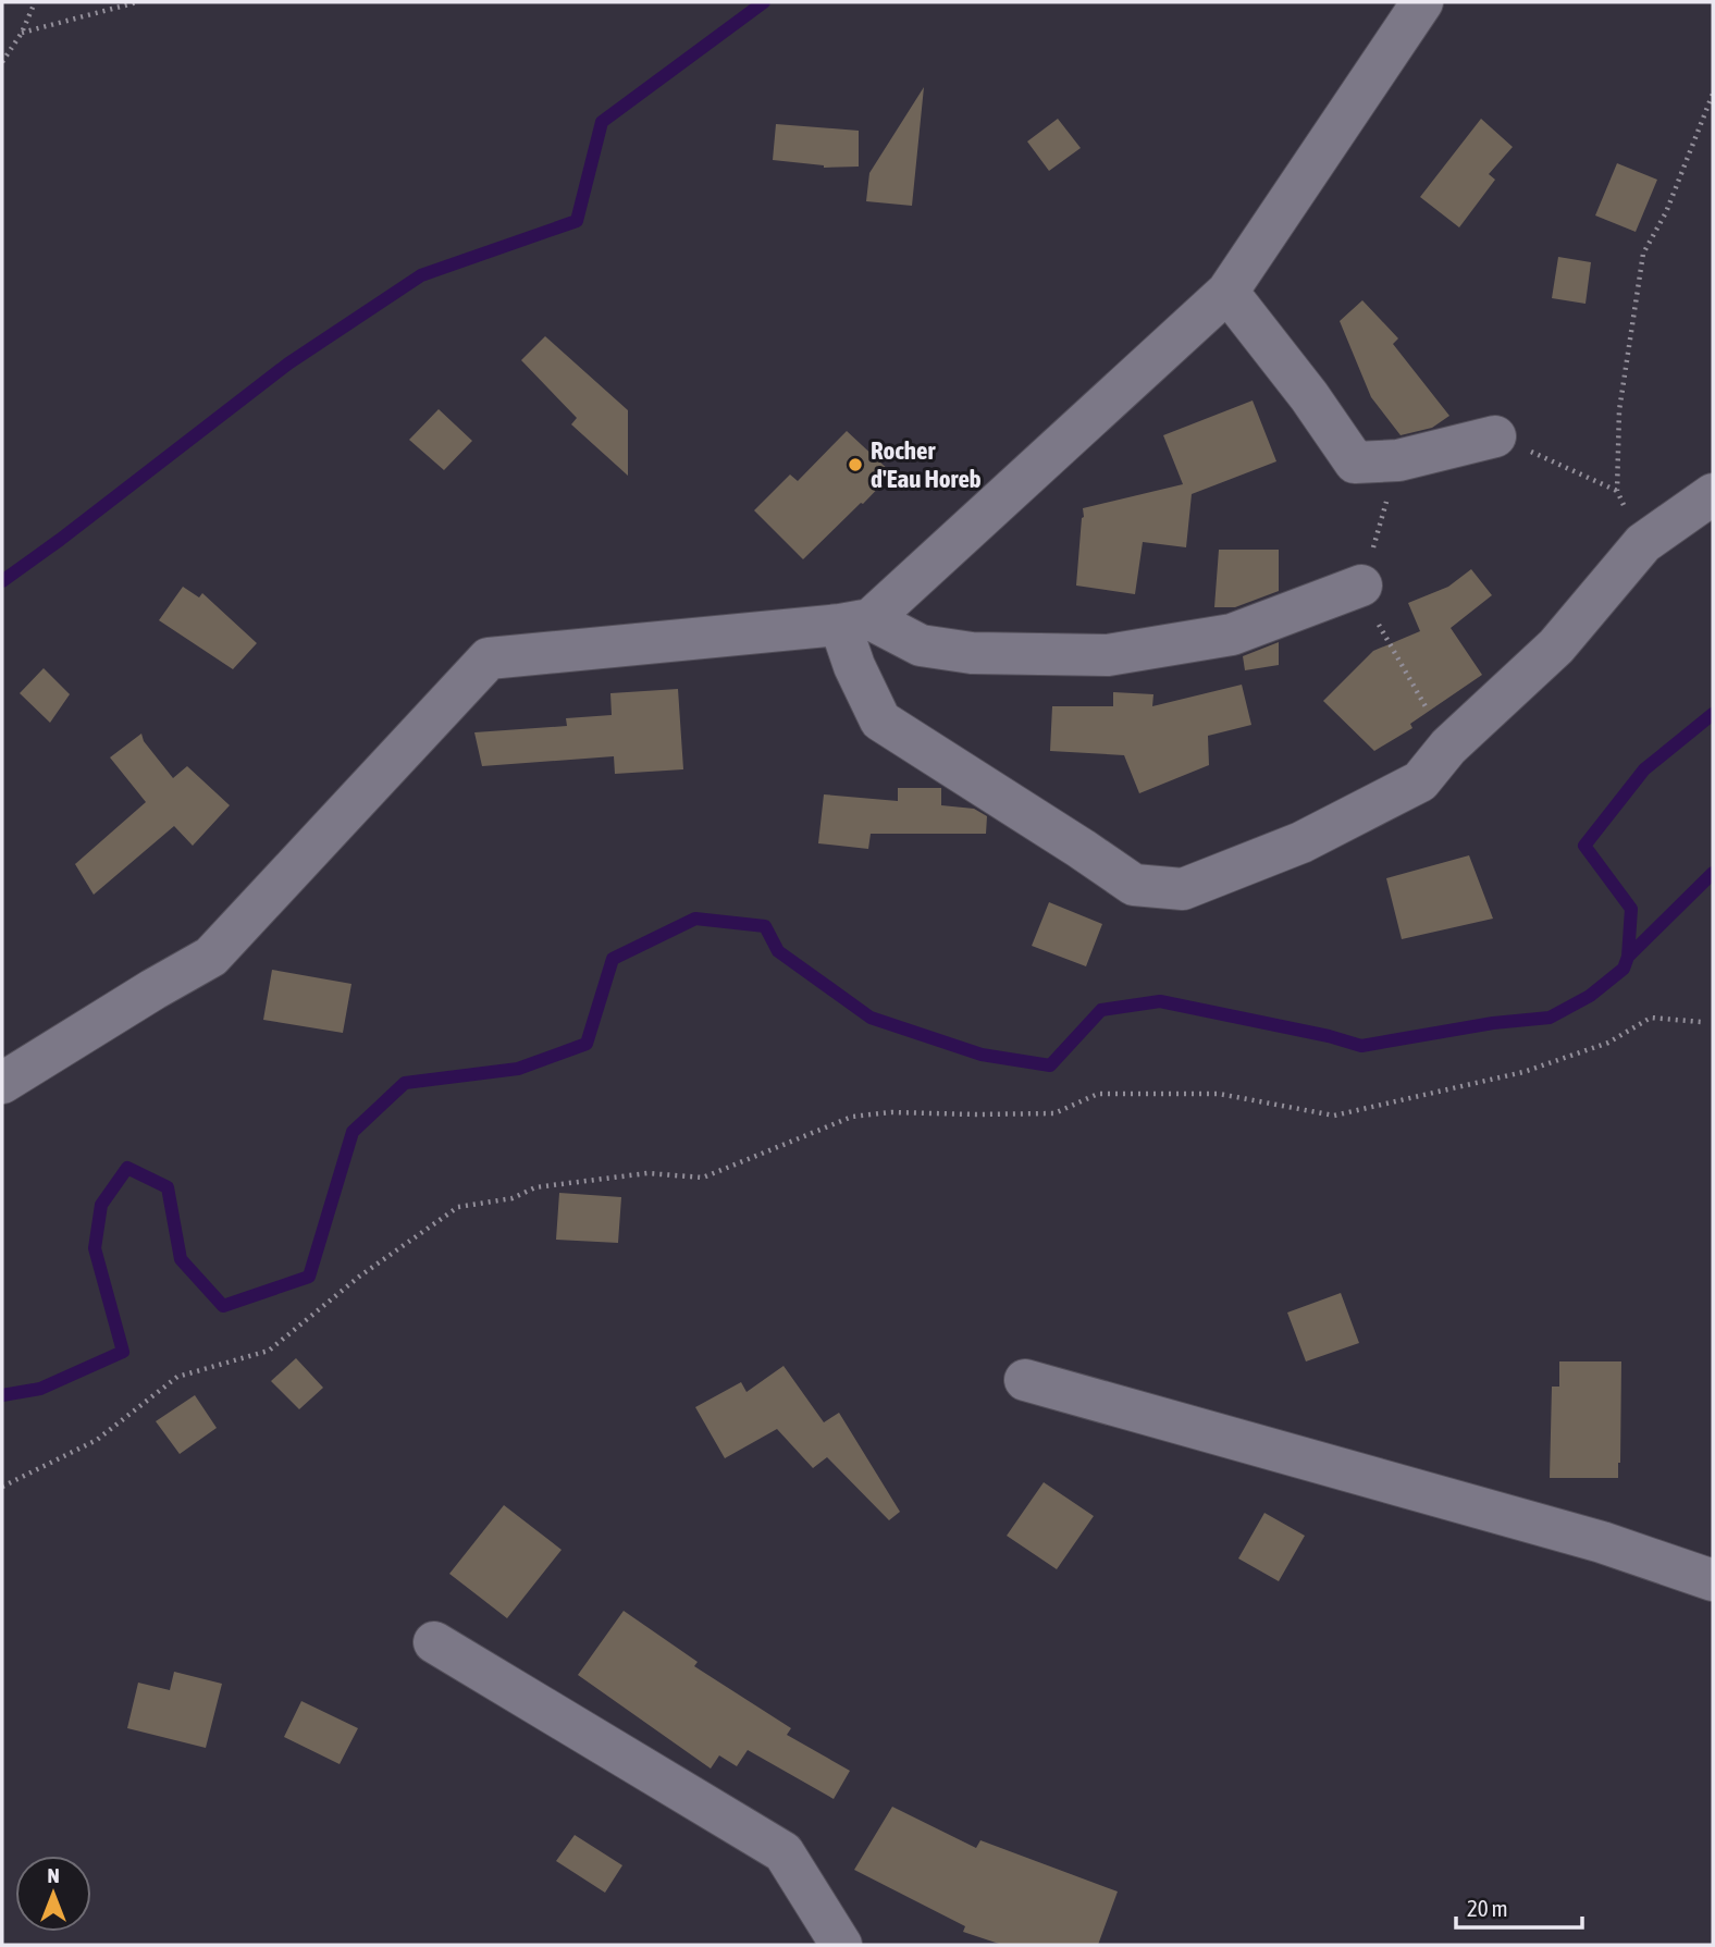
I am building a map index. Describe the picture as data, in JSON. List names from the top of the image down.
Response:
{
  "places": ["Rocher d'Eau Horeb"],
  "scale_bar": "20 m",
  "north": "top"
}
